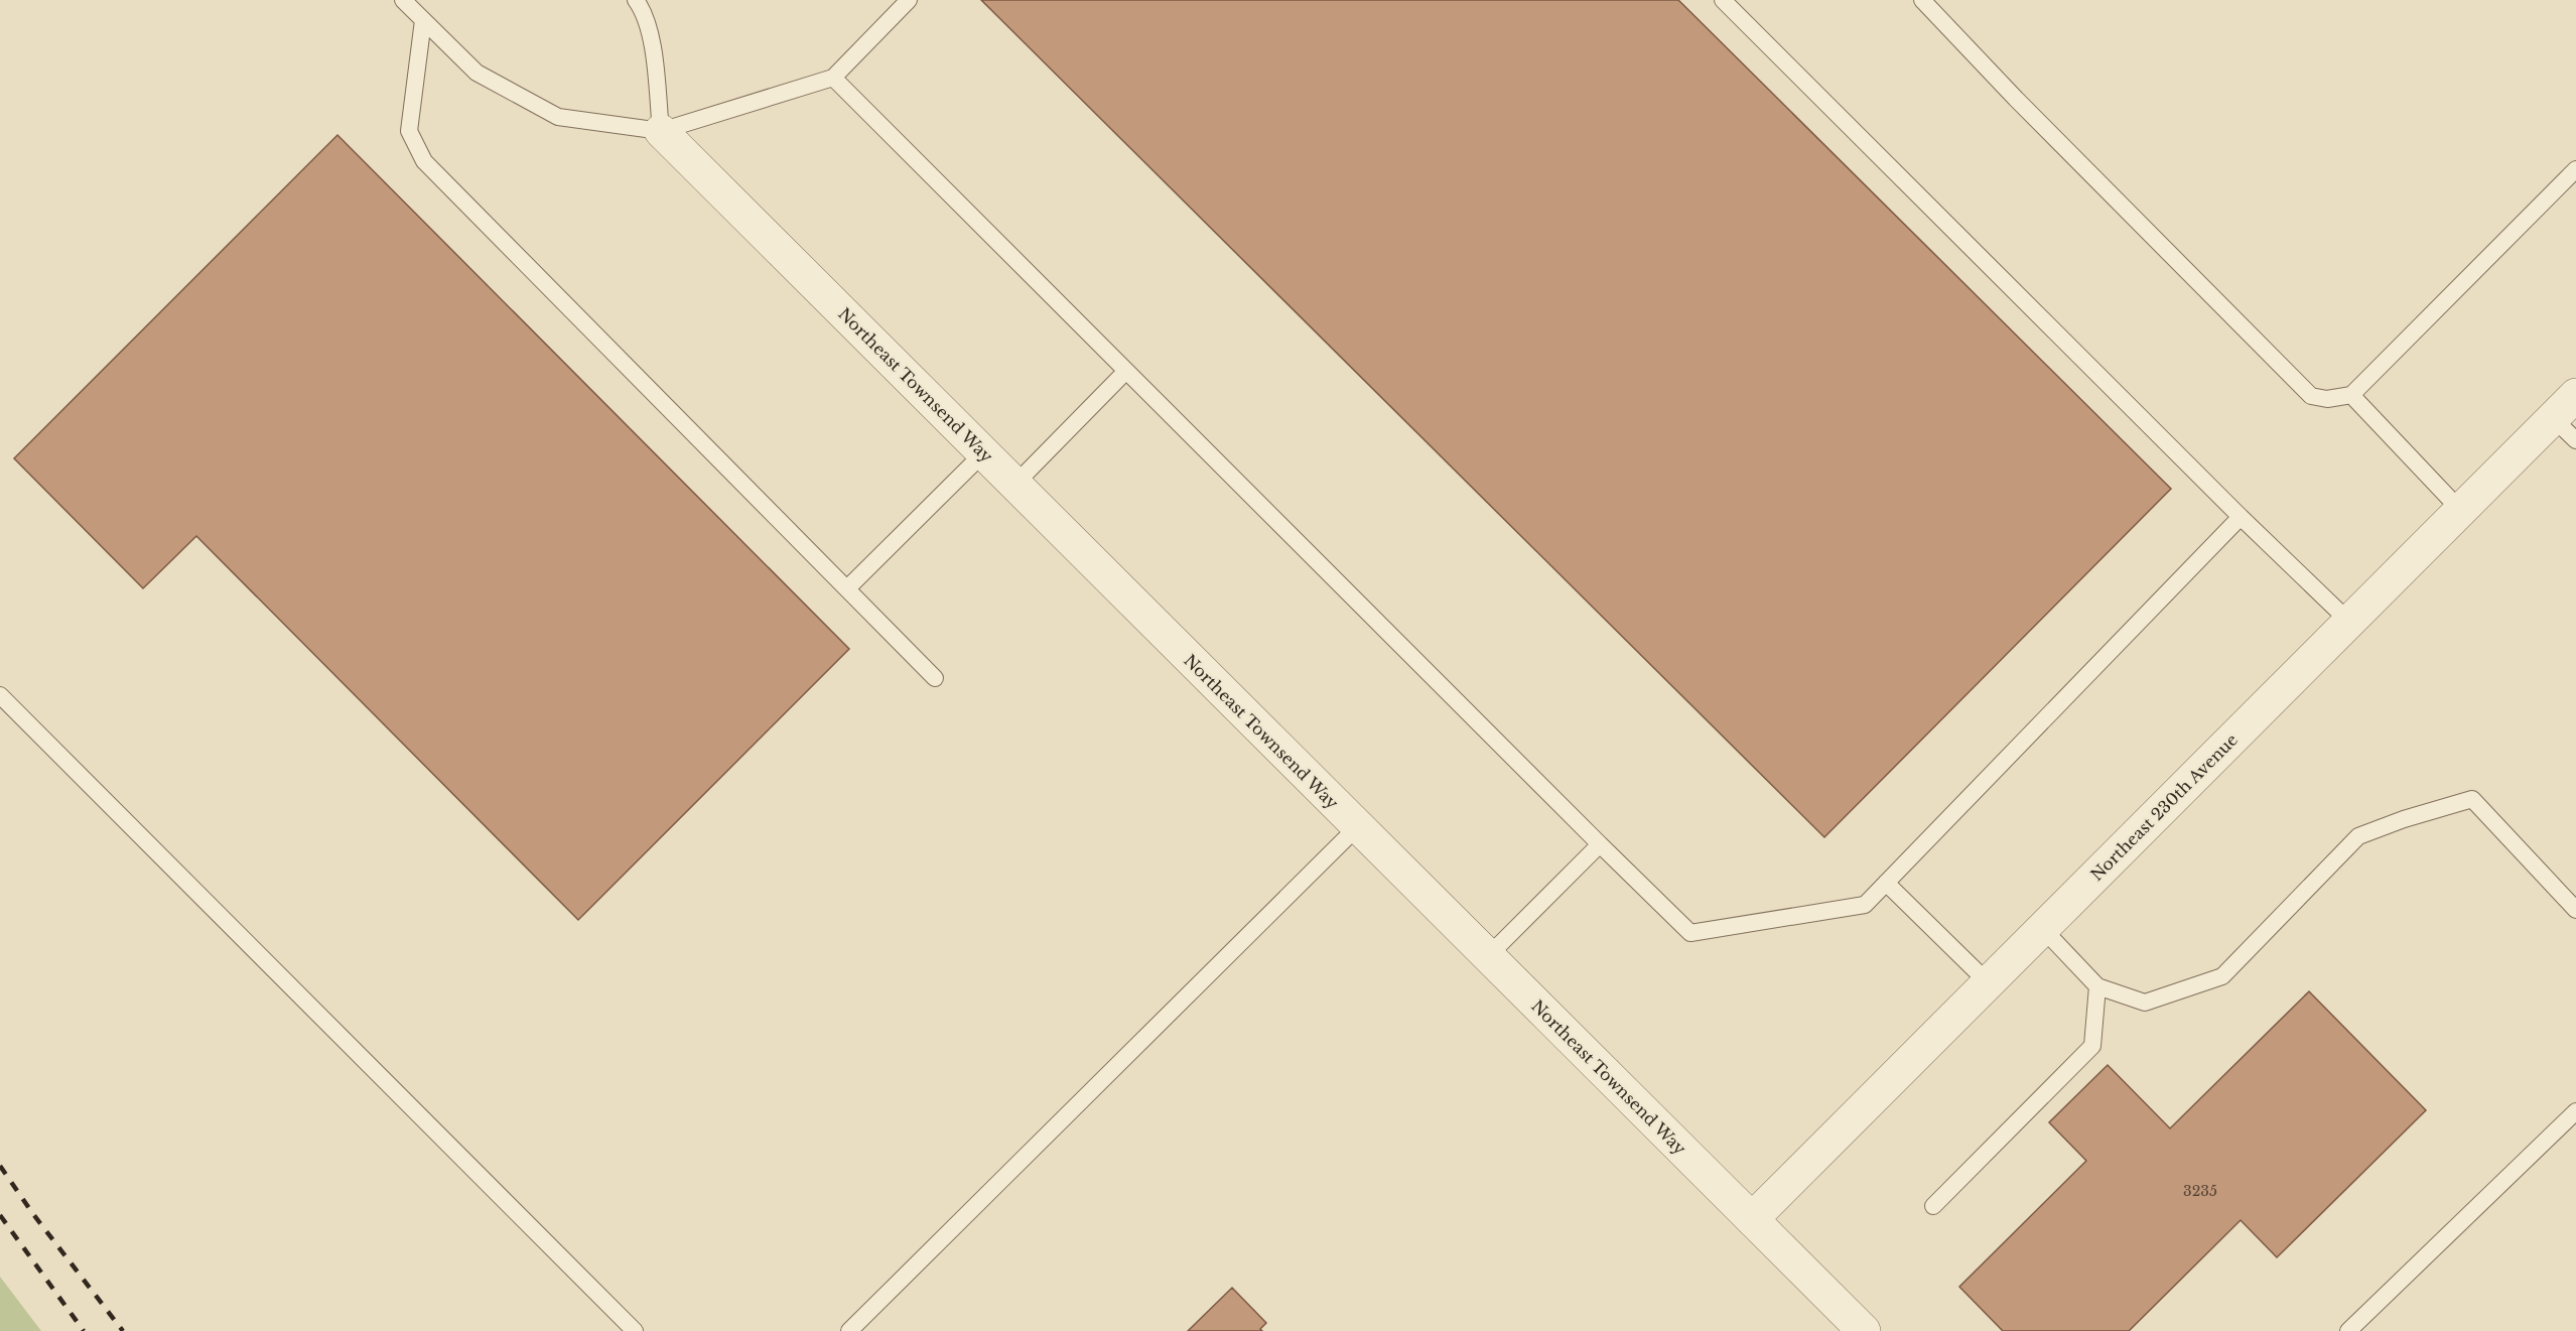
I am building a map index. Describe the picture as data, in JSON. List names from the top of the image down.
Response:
{
  "streets": {
    "street": ["Northeast Townsend Way", "Northeast 230th Avenue"]
  },
  "crossings": [
    ["Northeast Townsend Way", "Northeast 230th Avenue"]
  ],
  "house_numbers": ["3235"]
}
